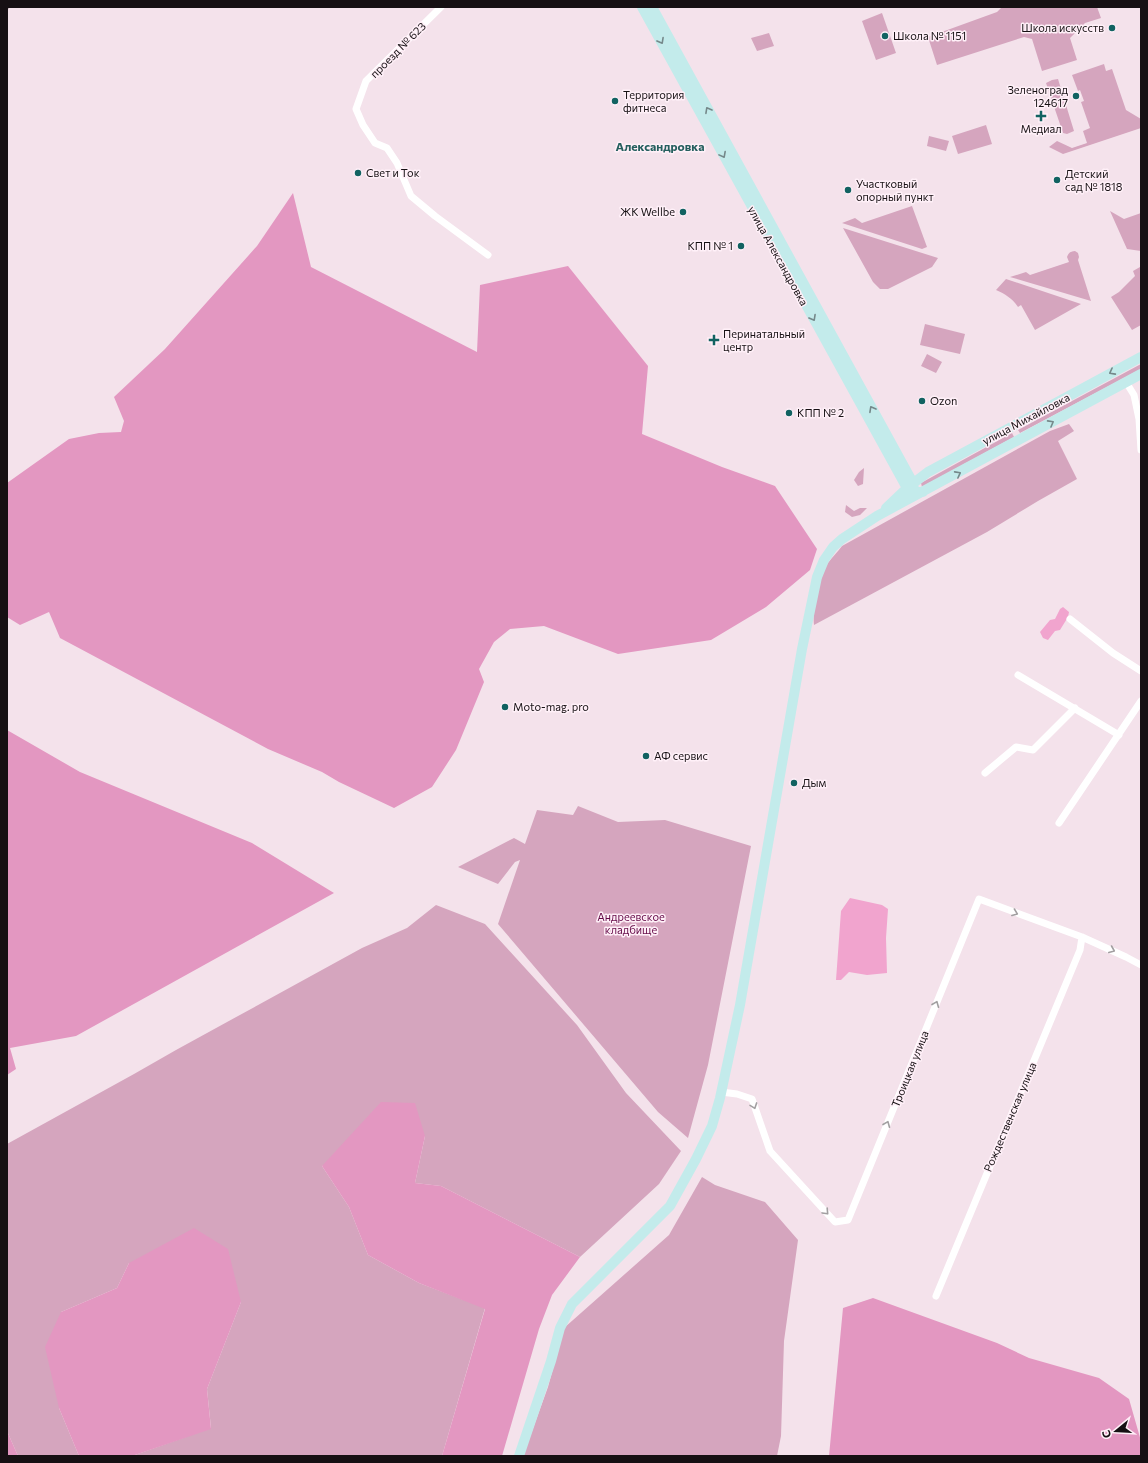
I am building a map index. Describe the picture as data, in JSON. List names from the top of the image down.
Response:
{
  "streets": {
    "main road": ["улица Александровка", "улица Михайловка"],
    "street": ["проезд № 623", "Троицкая улица", "Рождественская улица"]
  },
  "crossings": [
    ["улица Александровка", "улица Михайловка"],
    ["Троицкая улица", "Рождественская улица"]
  ],
  "districts": ["Александровка"],
  "parks": ["Андреевское кладбище"],
  "places": {
    "other": [
      "Школа искусств",
      "Школа № 1151",
      "Зеленоград 124617",
      "Территория фитнеса",
      "Свет и Ток",
      "Детский сад № 1818",
      "Участковый опорный пункт",
      "ЖК Wellbe",
      "КПП № 1",
      "Ozon",
      "КПП № 2",
      "Moto-mag. pro",
      "АФ сервис",
      "Дым"
    ],
    "health": ["Медиал", "Перинатальный центр"]
  },
  "north": "left"
}
